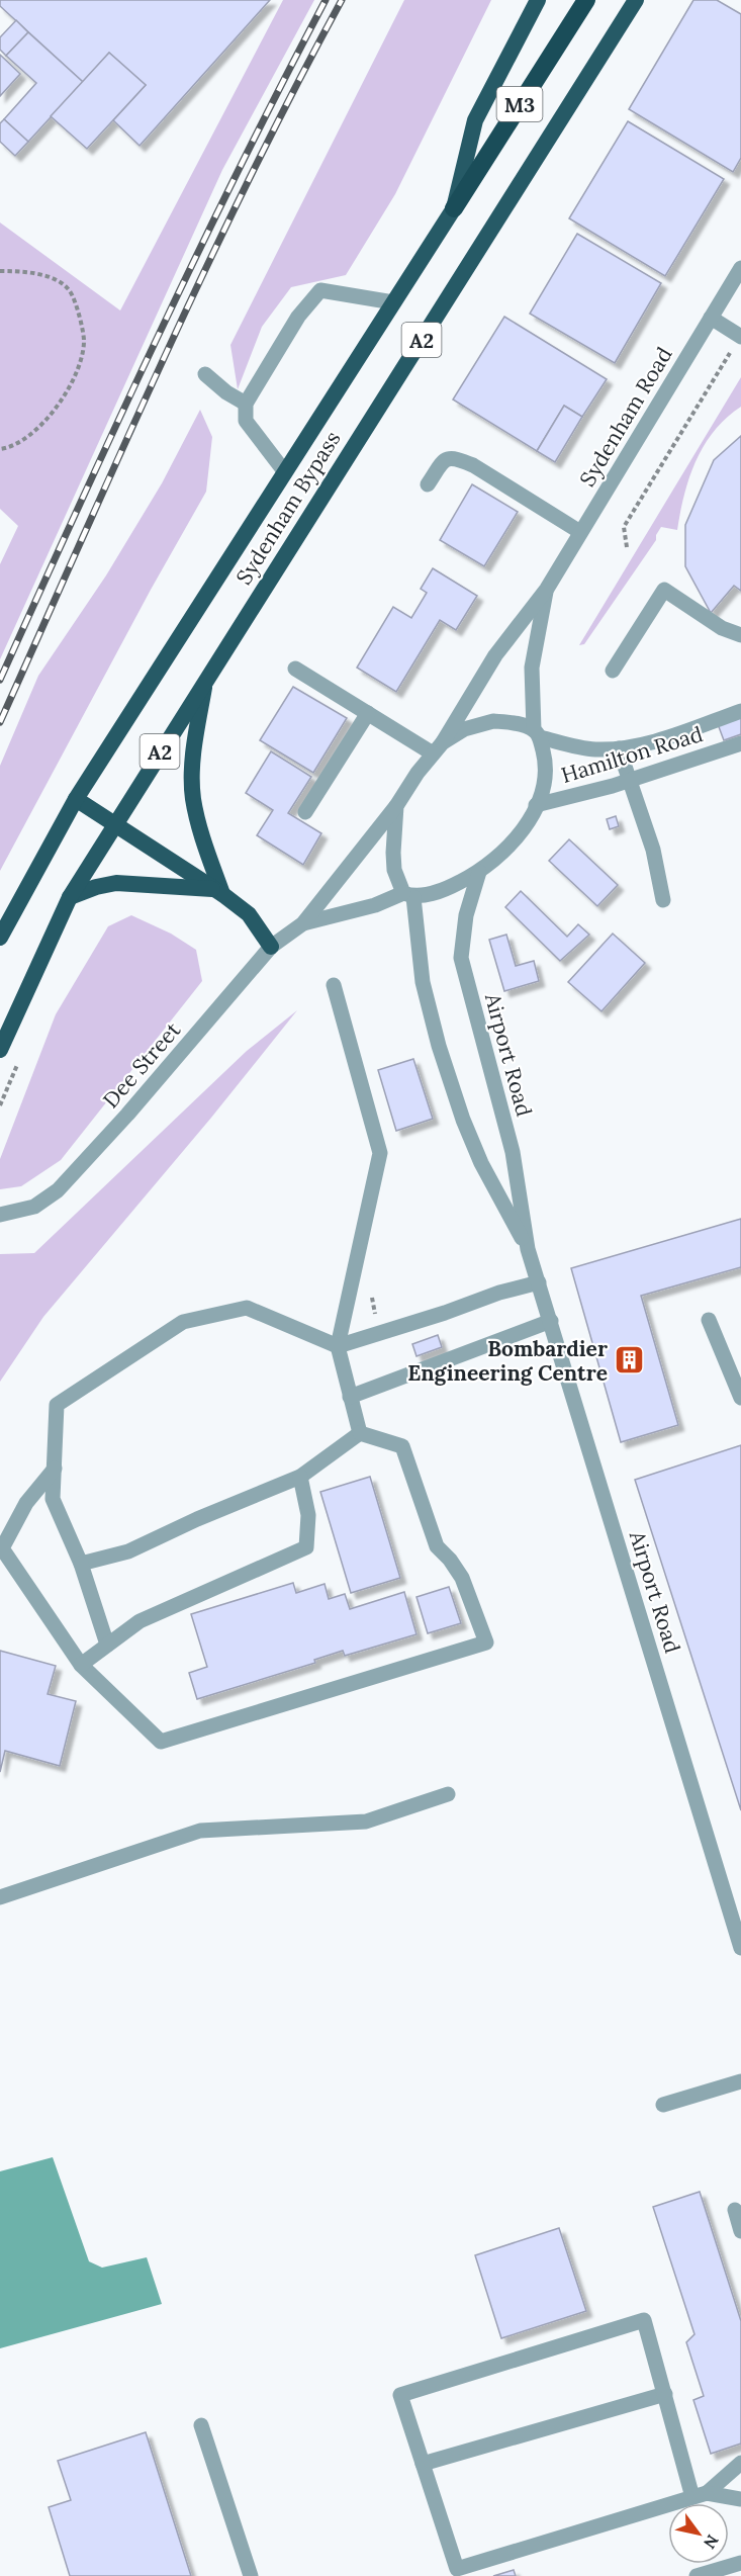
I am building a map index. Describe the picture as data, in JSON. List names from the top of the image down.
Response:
{
  "streets": {
    "highway": ["M3", "A2", "Sydenham Bypass"],
    "street": [
      "Sydenham Road",
      "Hamilton Road",
      "Airport Road",
      "Dee Street"
    ]
  },
  "crossings": [
    ["M3", "A2"],
    ["M3", "Sydenham Bypass"],
    ["A2", "Sydenham Bypass"],
    ["Sydenham Road", "Hamilton Road"],
    ["Sydenham Road", "Airport Road"],
    ["Sydenham Road", "Dee Street"],
    ["Hamilton Road", "Airport Road"],
    ["Hamilton Road", "Dee Street"],
    ["Airport Road", "Dee Street"]
  ],
  "places": {
    "building": ["Bombardier Engineering Centre"]
  },
  "north": "bottom right"
}
